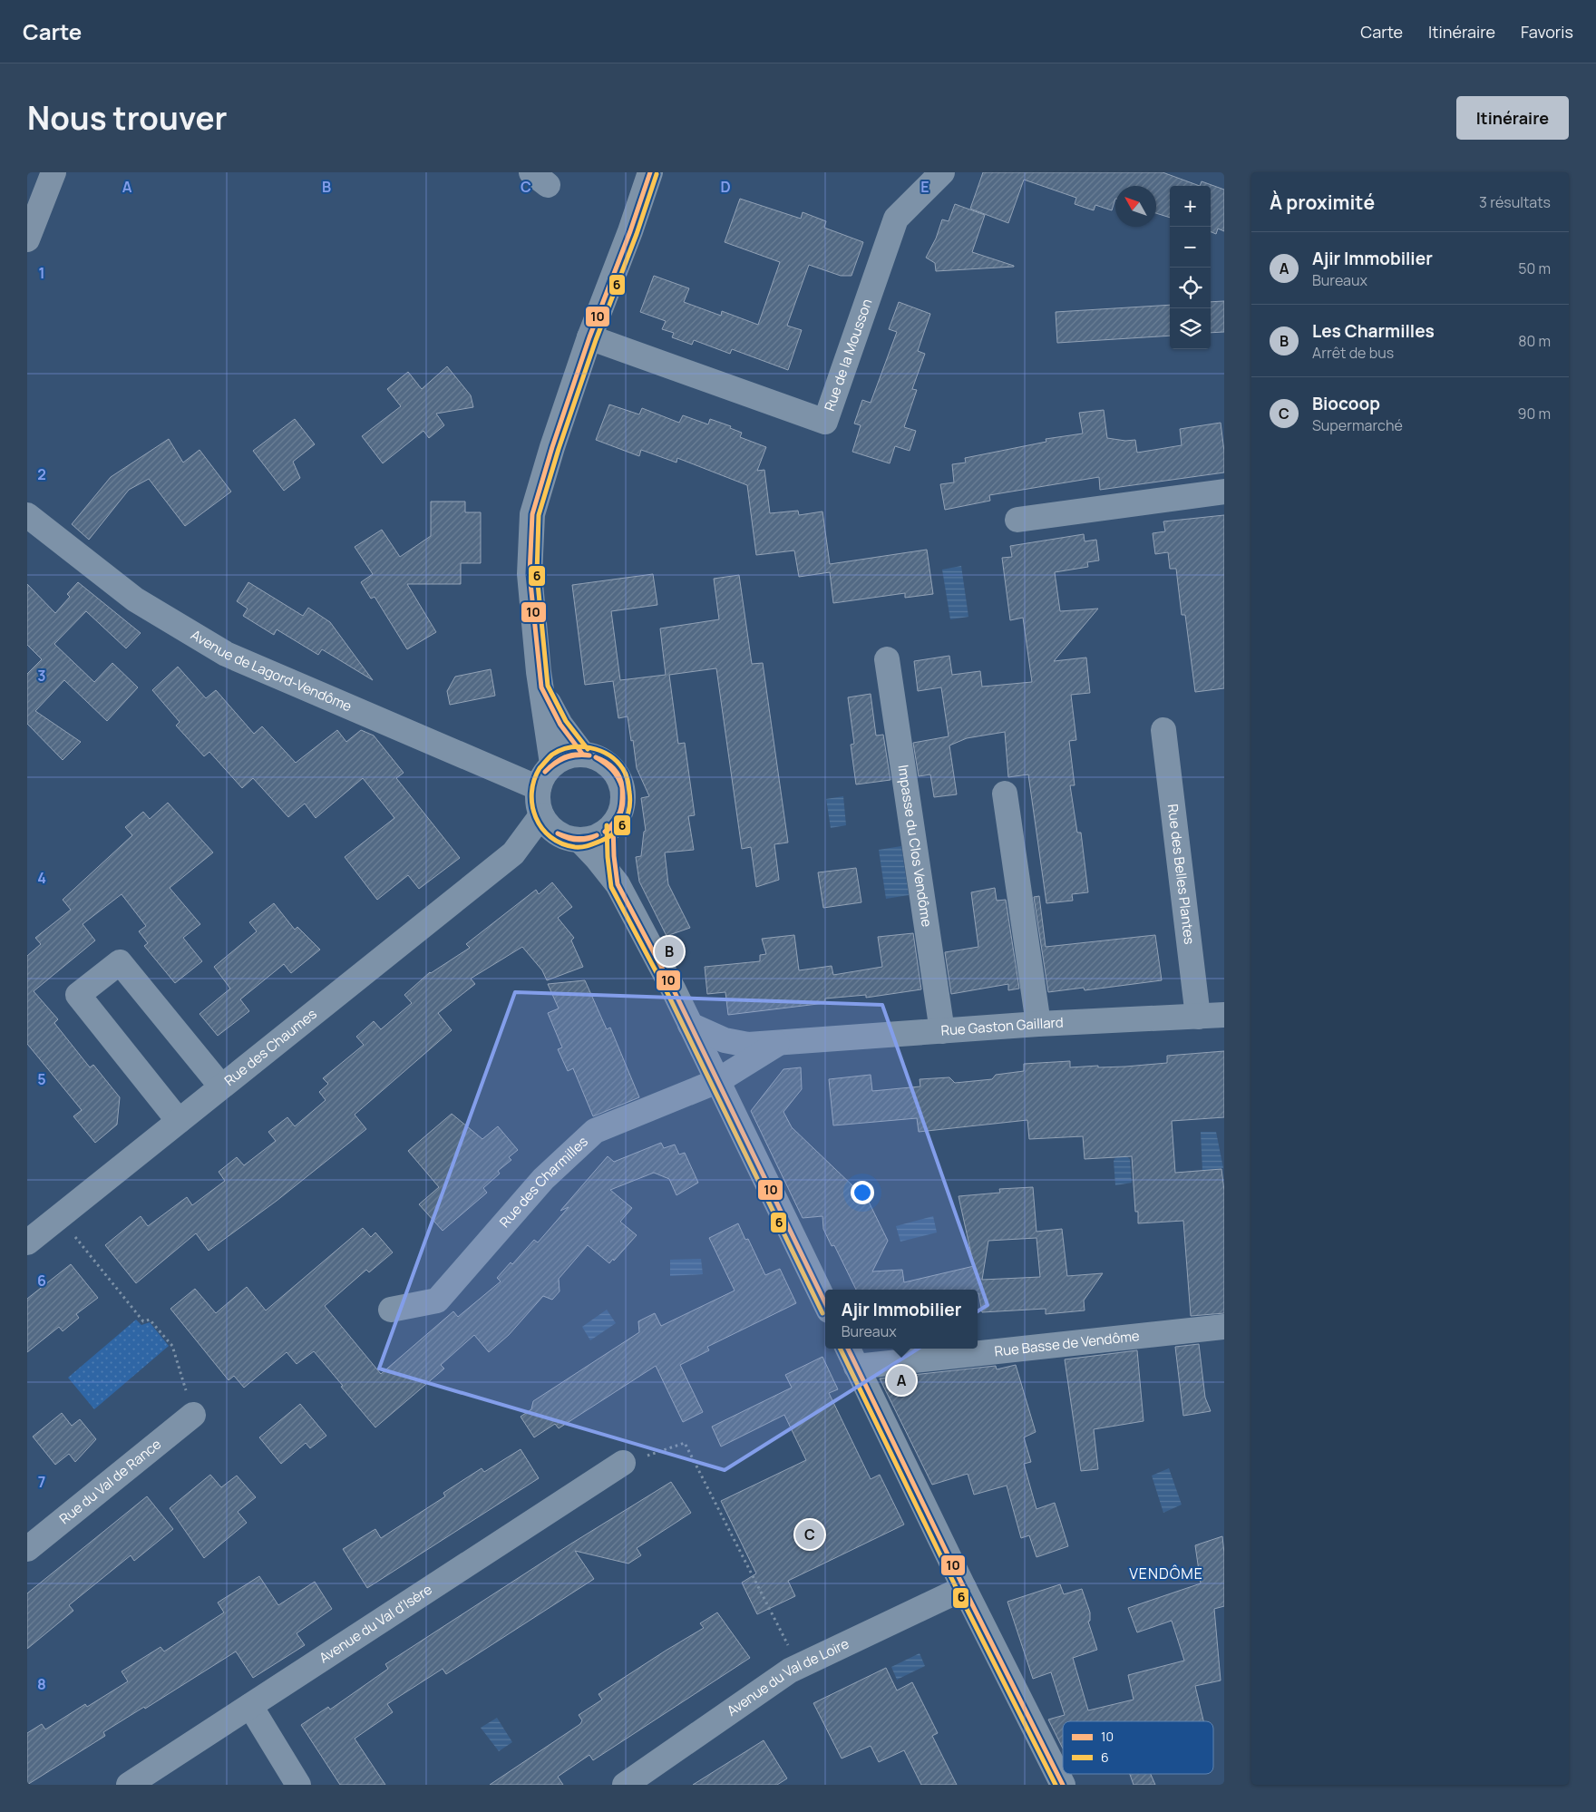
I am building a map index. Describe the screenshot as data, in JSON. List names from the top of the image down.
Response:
{
  "streets": {
    "street": [
      "Rue de la Mousson",
      "Avenue de Lagord-Vendôme",
      "Impasse du Clos Vendôme",
      "Rue des Belles Plantes",
      "Rue Gaston Gaillard",
      "Rue des Chaumes",
      "Rue des Charmilles",
      "Rue Basse de Vendôme",
      "Rue du Val de Rance",
      "Avenue du Val d'Isère",
      "Avenue du Val de Loire"
    ]
  },
  "crossings": [
    ["Avenue de Lagord-Vendôme", "Rue des Chaumes"],
    ["Impasse du Clos Vendôme", "Rue Gaston Gaillard"],
    ["Rue des Belles Plantes", "Rue Gaston Gaillard"],
    ["Rue Gaston Gaillard", "Rue des Charmilles"]
  ],
  "districts": ["VENDÔME"],
  "lines": ["transit line 10", "transit line 6"],
  "legend": ["10", "6"],
  "north": "top left",
  "page": {
    "header": "Carte",
    "nav": ["Carte", "Itinéraire", "Favoris"],
    "title": "Nous trouver",
    "buttons": "Itinéraire",
    "heading": ["À proximité", "3 résultats"],
    "map_buttons": ["+", "−"],
    "list": [
      {
        "mark": "A",
        "name": "Ajir Immobilier",
        "note": "Bureaux",
        "value": "50 m"
      },
      {
        "mark": "B",
        "name": "Les Charmilles",
        "note": "Arrêt de bus",
        "value": "80 m"
      },
      {
        "mark": "C",
        "name": "Biocoop",
        "note": "Supermarché",
        "value": "90 m"
      }
    ],
    "pins": ["B", "A", "C"],
    "popup": ["Ajir Immobilier", "Bureaux"]
  },
  "grid": {
    "columns": [
      "A",
      "B",
      "C",
      "D",
      "E"
    ],
    "rows": [
      "1",
      "2",
      "3",
      "4",
      "5",
      "6",
      "7",
      "8"
    ]
  }
}
